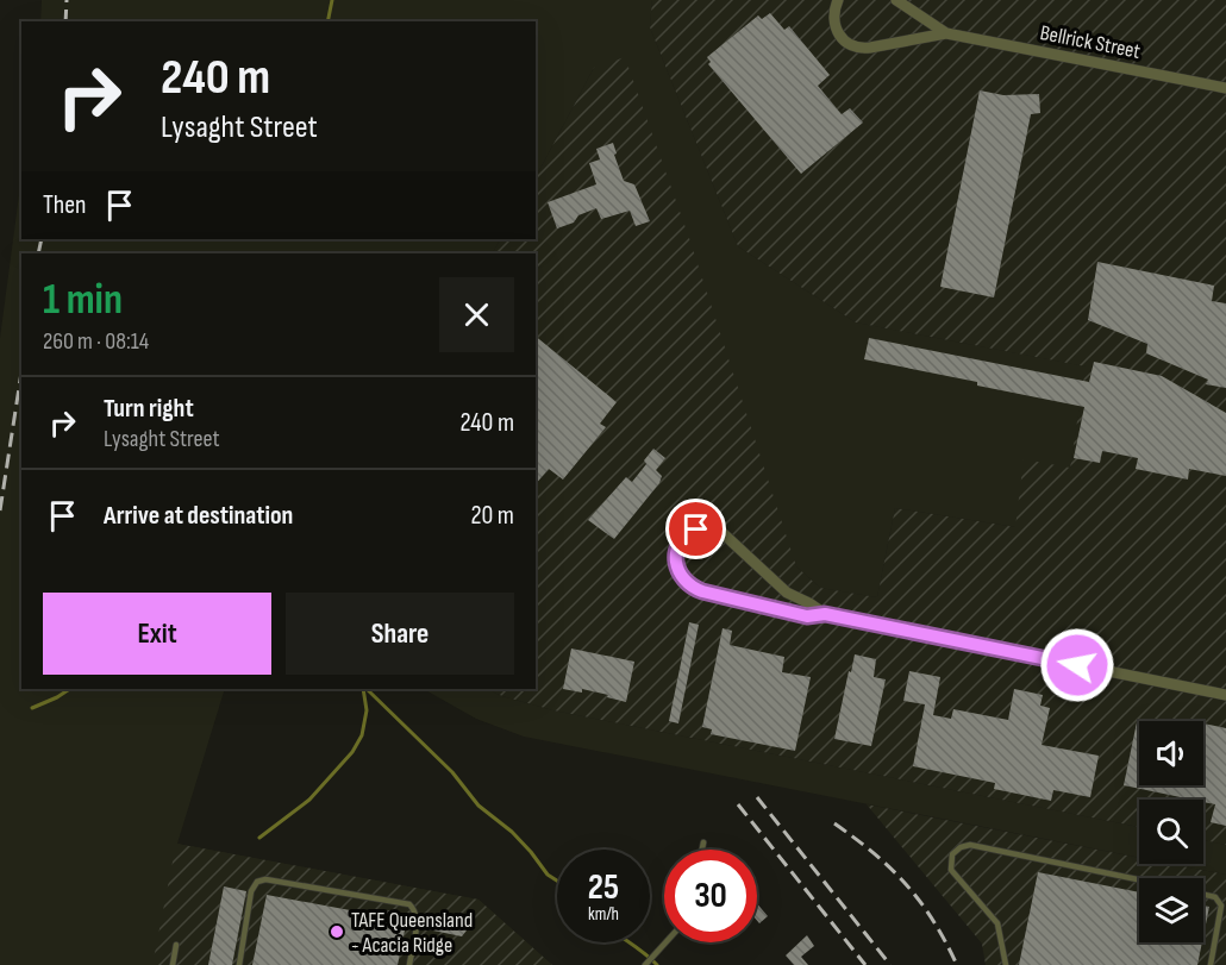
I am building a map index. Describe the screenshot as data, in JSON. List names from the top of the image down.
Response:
{
  "streets": {
    "street": ["Bellrick Street"]
  },
  "places": ["TAFE Queensland - Acacia Ridge"],
  "page": {
    "turn": ["240 m", "Lysaght Street"],
    "then": "Then",
    "heading": ["1 min", "260 m · 08:14"],
    "list": [
      {
        "name": "Turn right",
        "note": "Lysaght Street",
        "value": "240 m"
      },
      {
        "name": "Arrive at destination",
        "value": "20 m"
      }
    ],
    "buttons": ["Exit", "Share"],
    "speed": "25 km/h",
    "limit": "30"
  }
}
